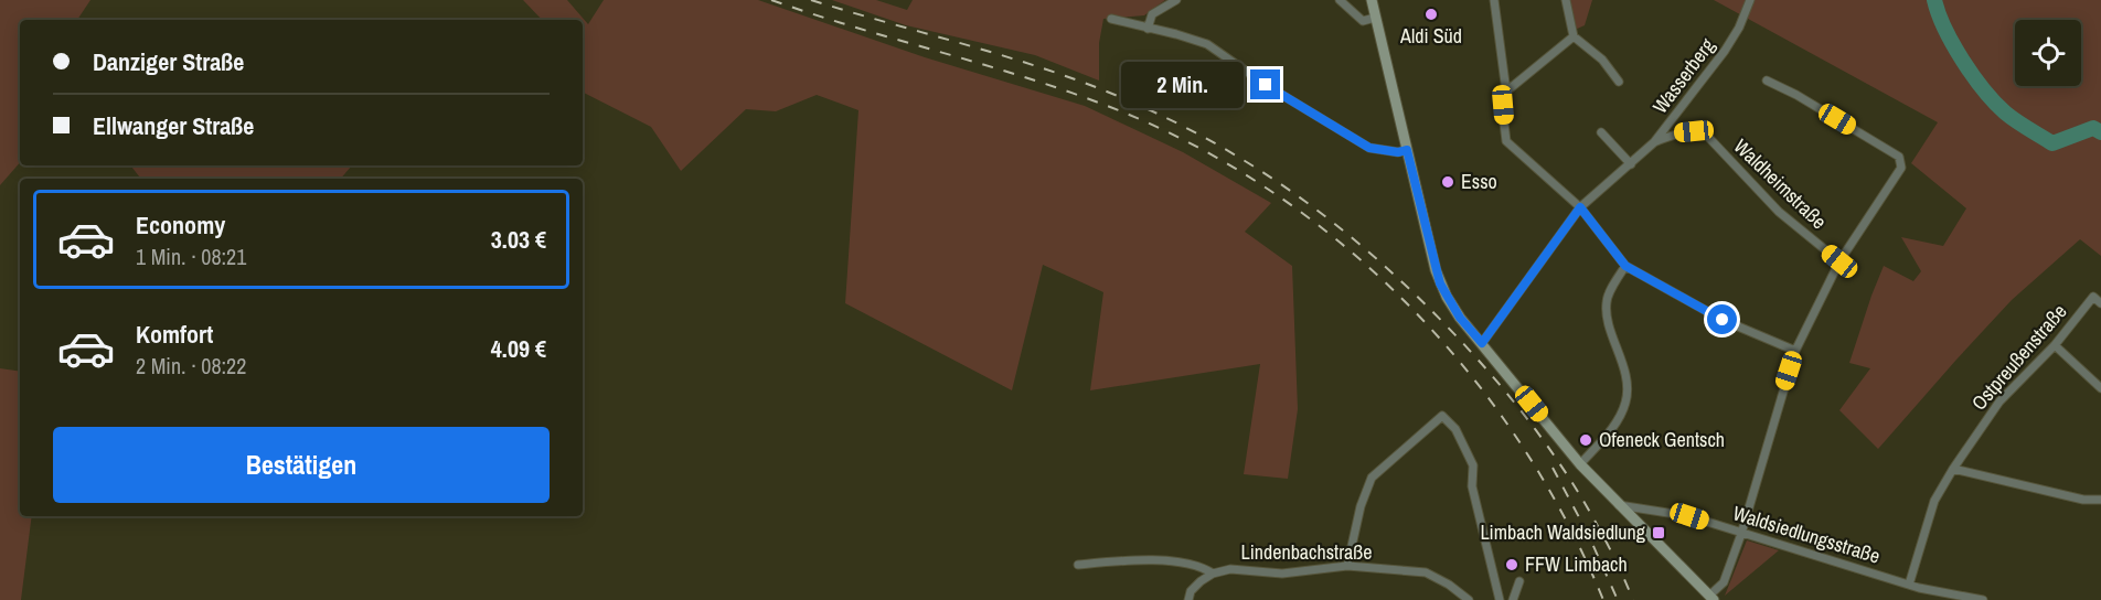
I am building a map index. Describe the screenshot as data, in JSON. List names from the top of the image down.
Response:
{
  "streets": {
    "street": [
      "Wasserberg",
      "Waldheimstraße",
      "Ostpreußenstraße",
      "Waldsiedlungsstraße",
      "Lindenbachstraße"
    ]
  },
  "crossings": [
    ["Wasserberg", "Waldheimstraße"],
    ["Ostpreußenstraße", "Waldsiedlungsstraße"]
  ],
  "places": {
    "other": [
      "Aldi Süd",
      "Esso",
      "Ofeneck Gentsch",
      "FFW Limbach"
    ],
    "transit": ["Limbach Waldsiedlung"]
  },
  "page": {
    "banner": ["Danziger Straße", "Ellwanger Straße"],
    "bubble": "2 Min.",
    "list": [
      {
        "name": "Economy",
        "note": "1 Min. · 08:21",
        "value": "3.03 €"
      },
      {
        "name": "Komfort",
        "note": "2 Min. · 08:22",
        "value": "4.09 €"
      }
    ],
    "buttons": "Bestätigen"
  }
}
